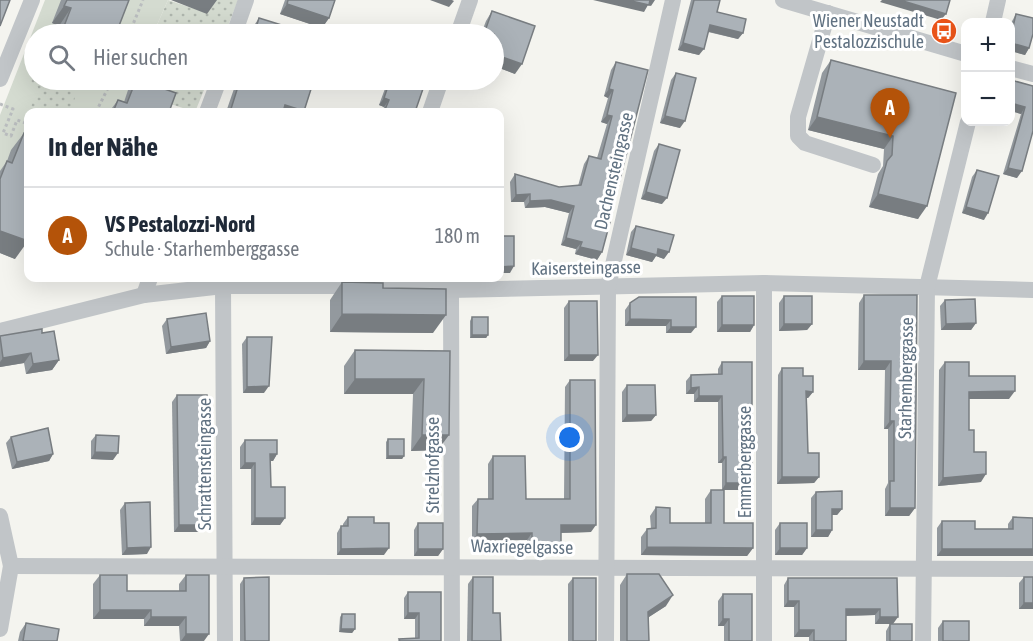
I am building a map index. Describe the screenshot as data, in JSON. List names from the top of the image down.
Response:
{
  "streets": {
    "street": [
      "Dachensteingasse",
      "Kaisersteingasse",
      "Starhemberggasse",
      "Emmerberggasse",
      "Schrattensteingasse",
      "Strelzhofgasse",
      "Waxriegelgasse"
    ]
  },
  "crossings": [
    ["Dachensteingasse", "Kaisersteingasse"],
    ["Dachensteingasse", "Waxriegelgasse"],
    ["Kaisersteingasse", "Starhemberggasse"],
    ["Kaisersteingasse", "Emmerberggasse"],
    ["Kaisersteingasse", "Schrattensteingasse"],
    ["Kaisersteingasse", "Strelzhofgasse"],
    ["Starhemberggasse", "Waxriegelgasse"],
    ["Emmerberggasse", "Waxriegelgasse"],
    ["Schrattensteingasse", "Waxriegelgasse"],
    ["Strelzhofgasse", "Waxriegelgasse"]
  ],
  "places": {
    "bus stop": ["Wiener Neustadt Pestalozzischule"]
  },
  "page": {
    "map_buttons": ["+", "−"],
    "search": "Hier suchen",
    "pins": "A",
    "heading": "In der Nähe",
    "list": [
      {
        "mark": "A",
        "name": "VS Pestalozzi-Nord",
        "note": "Schule · Starhemberggasse",
        "value": "180 m"
      }
    ]
  }
}
